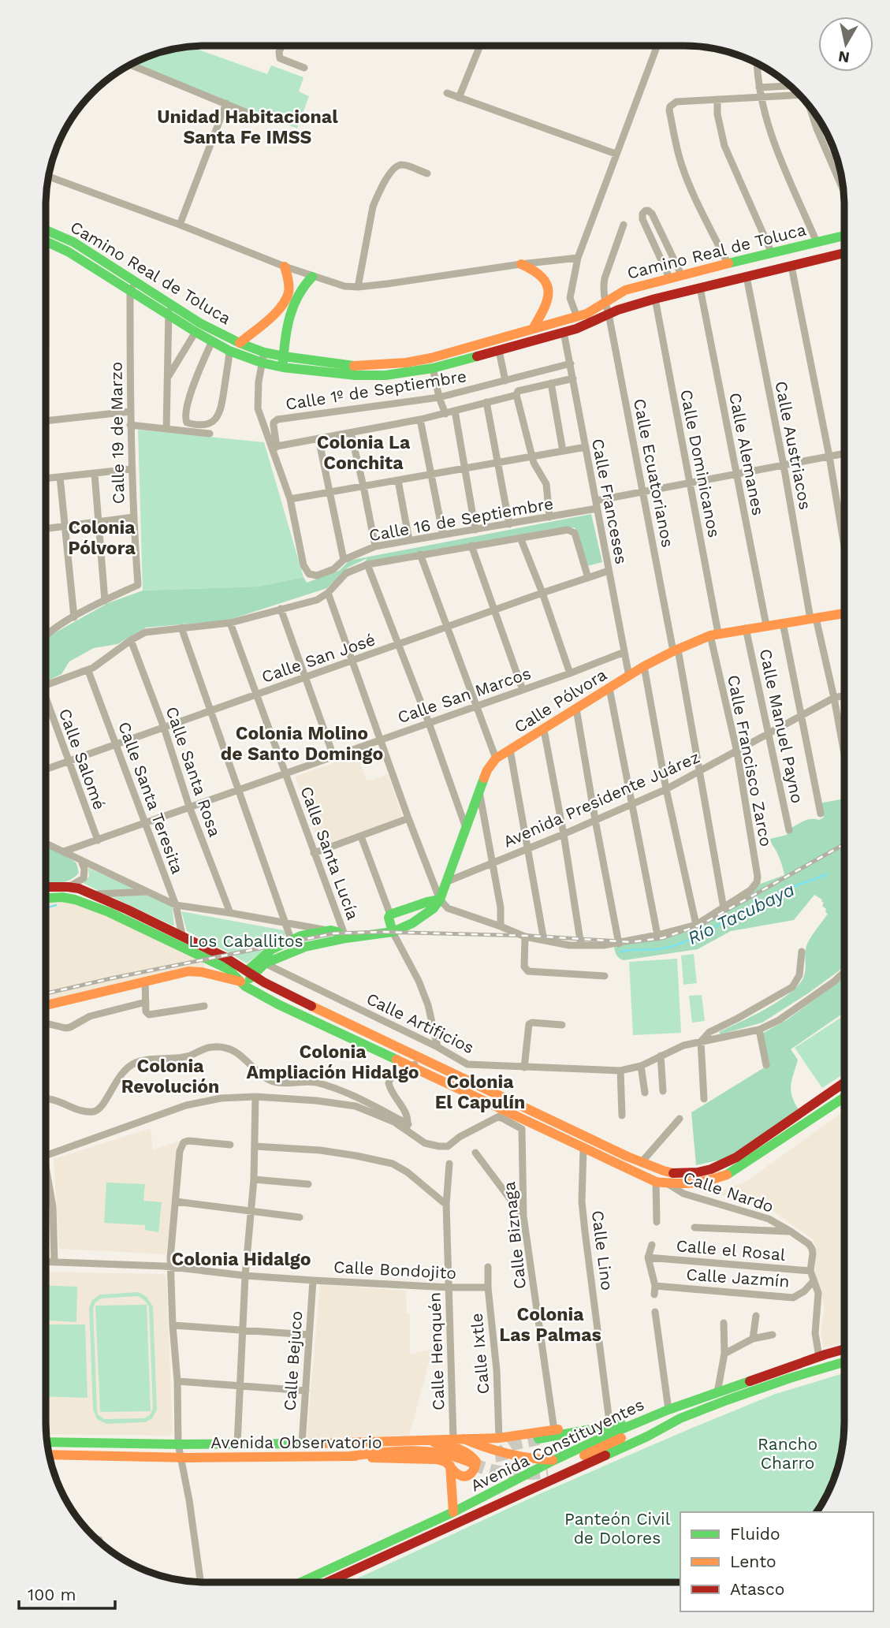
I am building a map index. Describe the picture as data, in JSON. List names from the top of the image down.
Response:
{
  "streets": {
    "main road": [
      "Camino Real de Toluca",
      "Calle Pólvora",
      "Avenida Observatorio",
      "Avenida Constituyentes"
    ],
    "street": [
      "Calle 1º de Septiembre",
      "Calle 19 de Marzo",
      "Calle Austriacos",
      "Calle Alemanes",
      "Calle Dominicanos",
      "Calle Ecuatorianos",
      "Calle Franceses",
      "Calle 16 de Septiembre",
      "Calle San José",
      "Calle San Marcos",
      "Calle Manuel Payno",
      "Calle Salomé",
      "Calle Francisco Zarco",
      "Calle Santa Rosa",
      "Calle Santa Teresita",
      "Avenida Presidente Juárez",
      "Calle Santa Lucía",
      "Calle Artificios",
      "Calle Nardo",
      "Calle Biznaga",
      "Calle Lino",
      "Calle el Rosal",
      "Calle Bondojito",
      "Calle Jazmín",
      "Calle Henquén",
      "Calle Ixtle",
      "Calle Bejuco"
    ]
  },
  "crossings": [
    ["Camino Real de Toluca", "Calle 19 de Marzo"],
    ["Camino Real de Toluca", "Calle Austriacos"],
    ["Camino Real de Toluca", "Calle Alemanes"],
    ["Camino Real de Toluca", "Calle Dominicanos"],
    ["Camino Real de Toluca", "Calle Ecuatorianos"],
    ["Camino Real de Toluca", "Calle Franceses"],
    ["Calle 1º de Septiembre", "Calle Franceses"],
    ["Calle Austriacos", "Calle 16 de Septiembre"],
    ["Calle Austriacos", "Calle Pólvora"],
    ["Calle Austriacos", "Avenida Presidente Juárez"],
    ["Calle Alemanes", "Calle 16 de Septiembre"],
    ["Calle Alemanes", "Calle Pólvora"],
    ["Calle Dominicanos", "Calle 16 de Septiembre"],
    ["Calle Dominicanos", "Calle Pólvora"],
    ["Calle Dominicanos", "Calle Francisco Zarco"],
    ["Calle Ecuatorianos", "Calle 16 de Septiembre"],
    ["Calle Ecuatorianos", "Calle Pólvora"],
    ["Calle Ecuatorianos", "Calle Francisco Zarco"],
    ["Calle Ecuatorianos", "Avenida Presidente Juárez"],
    ["Calle Franceses", "Calle 16 de Septiembre"],
    ["Calle Franceses", "Calle San José"],
    ["Calle Franceses", "Calle San Marcos"],
    ["Calle Franceses", "Calle Pólvora"],
    ["Calle San José", "Calle Salomé"],
    ["Calle San José", "Calle Santa Rosa"],
    ["Calle San José", "Calle Santa Teresita"],
    ["Calle San José", "Calle Santa Lucía"],
    ["Calle San Marcos", "Calle Salomé"],
    ["Calle San Marcos", "Calle Santa Rosa"],
    ["Calle San Marcos", "Calle Santa Teresita"],
    ["Calle San Marcos", "Calle Santa Lucía"],
    ["Calle Pólvora", "Calle Manuel Payno"],
    ["Calle Pólvora", "Calle Francisco Zarco"],
    ["Calle Pólvora", "Avenida Presidente Juárez"],
    ["Calle Manuel Payno", "Avenida Presidente Juárez"],
    ["Calle Francisco Zarco", "Avenida Presidente Juárez"],
    ["Calle Nardo", "Calle el Rosal"],
    ["Calle Biznaga", "Avenida Observatorio"],
    ["Calle Lino", "Avenida Observatorio"],
    ["Calle Bondojito", "Calle Henquén"],
    ["Calle Bondojito", "Calle Ixtle"],
    ["Calle Bondojito", "Calle Bejuco"],
    ["Calle Henquén", "Avenida Observatorio"],
    ["Calle Ixtle", "Avenida Observatorio"],
    ["Calle Bejuco", "Avenida Observatorio"]
  ],
  "districts": [
    "Unidad Habitacional Santa Fe IMSS",
    "Colonia La Conchita",
    "Colonia Pólvora",
    "Colonia Molino de Santo Domingo",
    "Colonia Ampliación Hidalgo",
    "Colonia Revolución",
    "Colonia El Capulín",
    "Colonia Hidalgo",
    "Colonia Las Palmas"
  ],
  "water": ["Río Tacubaya"],
  "parks": ["Los Caballitos", "Rancho Charro", "Panteón Civil de Dolores"],
  "legend": ["Fluido", "Lento", "Atasco"],
  "scale_bar": "100 m",
  "north": "bottom"
}
